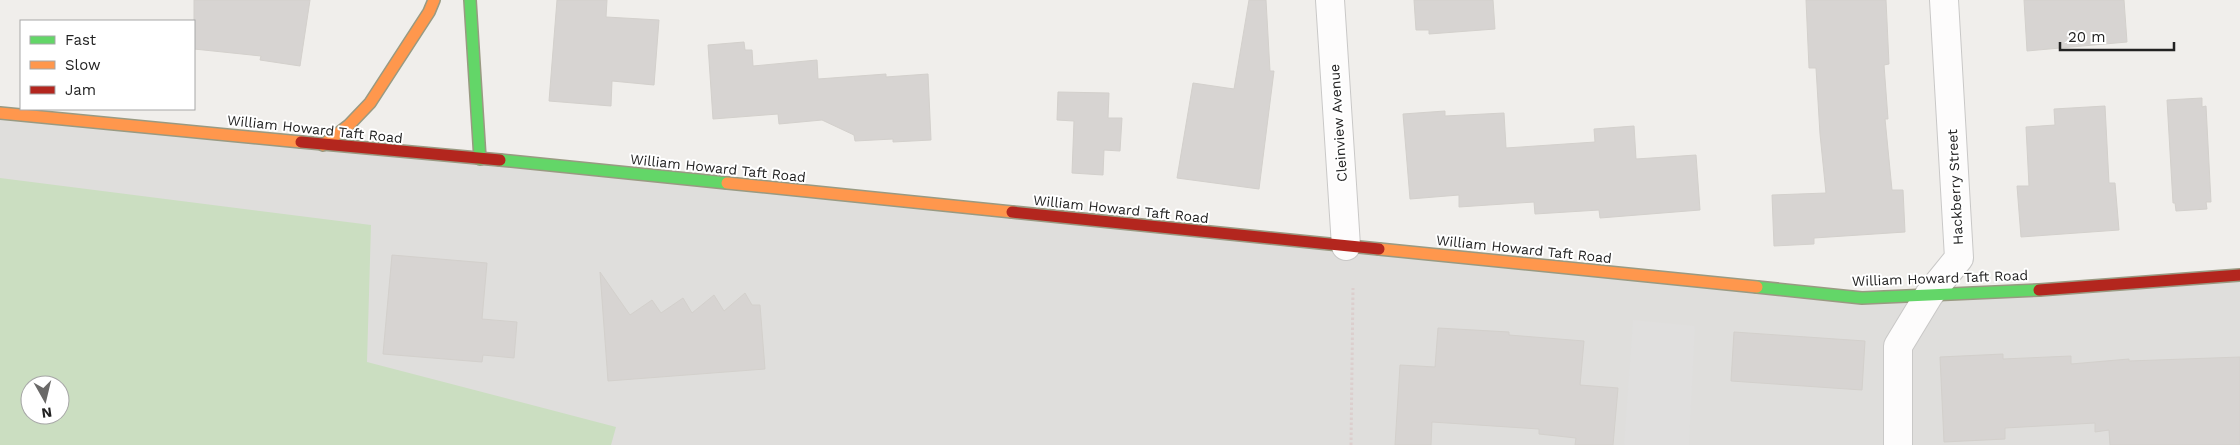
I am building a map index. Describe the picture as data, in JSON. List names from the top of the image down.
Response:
{
  "streets": {
    "street": ["Cleinview Avenue", "William Howard Taft Road", "Hackberry Street"]
  },
  "crossings": [
    ["Cleinview Avenue", "William Howard Taft Road"],
    ["William Howard Taft Road", "Hackberry Street"]
  ],
  "legend": ["Fast", "Slow", "Jam"],
  "scale_bar": "20 m",
  "north": "bottom"
}
